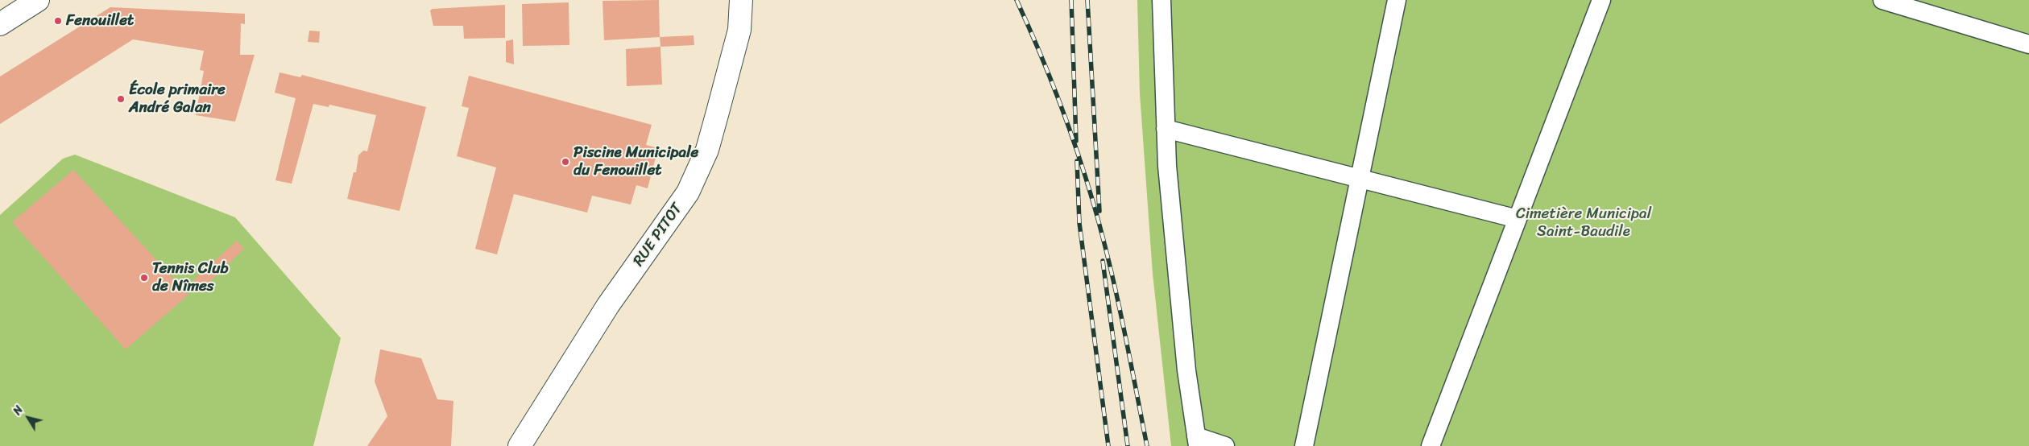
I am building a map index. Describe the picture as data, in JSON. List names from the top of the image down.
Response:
{
  "streets": {
    "street": ["RUE PITOT"]
  },
  "parks": ["Cimetière Municipal Saint-Baudile"],
  "places": [
    "Fenouillet",
    "École primaire André Galan",
    "Piscine Municipale du Fenouillet",
    "Tennis Club de Nîmes"
  ],
  "north": "top left"
}
